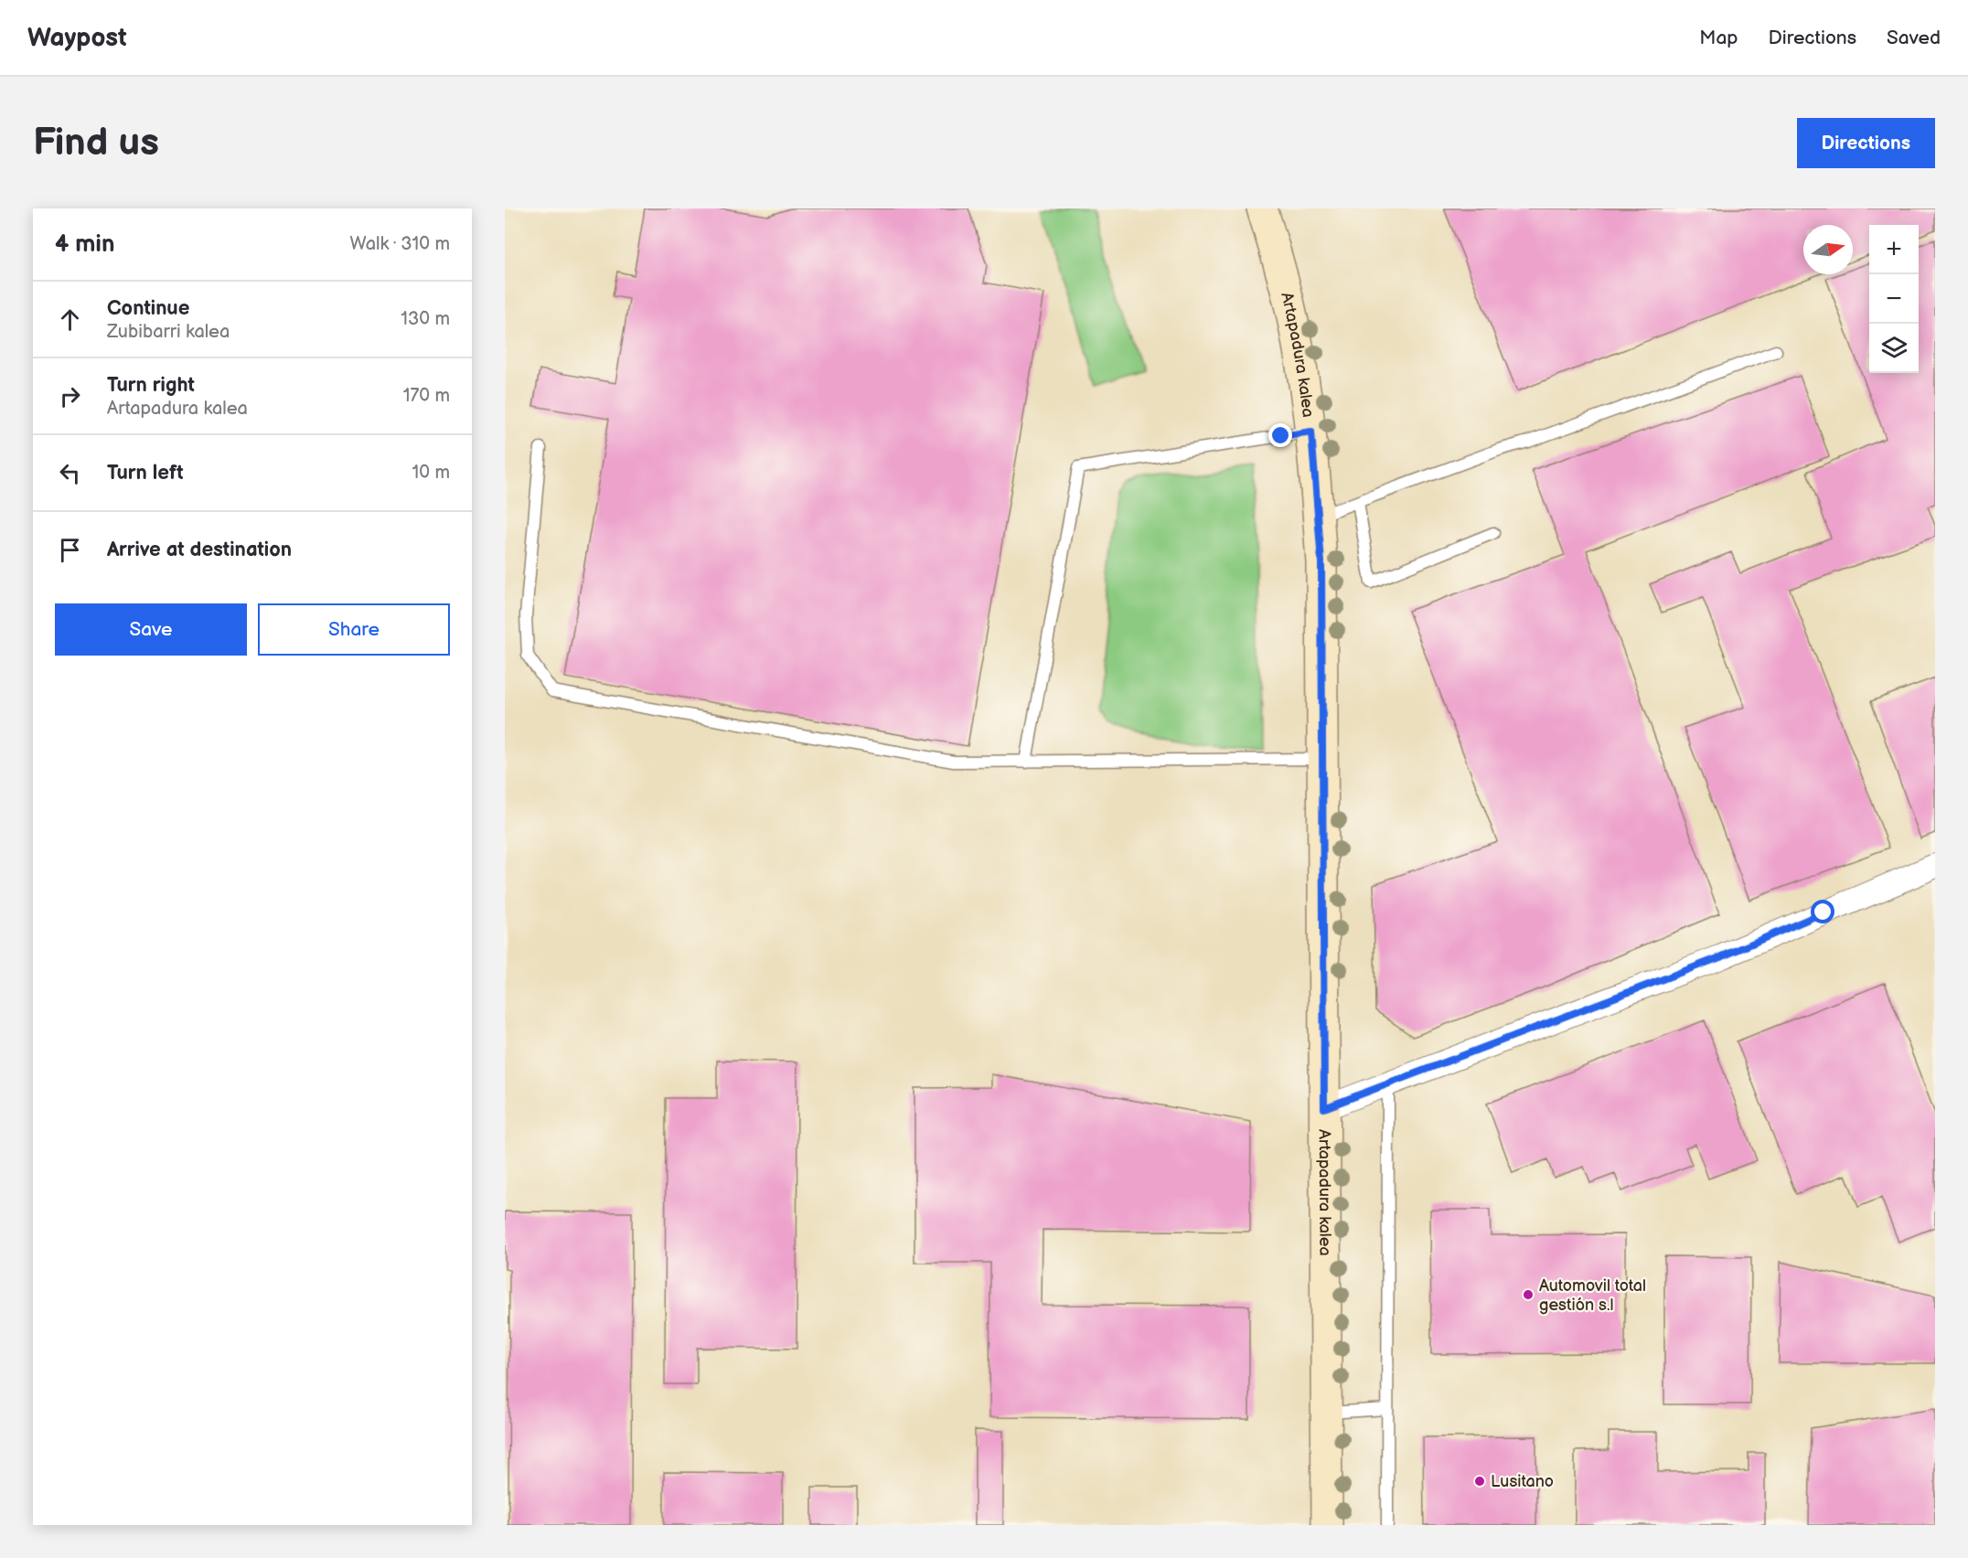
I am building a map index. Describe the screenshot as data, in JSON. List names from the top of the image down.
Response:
{
  "streets": {
    "street": ["Artapadura kalea"]
  },
  "places": ["Automovil total gestión s.l", "Lusitano"],
  "north": "right",
  "page": {
    "header": "Waypost",
    "nav": ["Map", "Directions", "Saved"],
    "buttons": [
      "Directions",
      ["Save", "Share"]
    ],
    "title": "Find us",
    "heading": ["4 min", "Walk · 310 m"],
    "map_buttons": ["+", "−"],
    "list": [
      ["Continue", "Zubibarri kalea", "130 m"],
      ["Turn right", "Artapadura kalea", "170 m"],
      ["Turn left", "10 m"],
      "Arrive at destination"
    ]
  }
}
